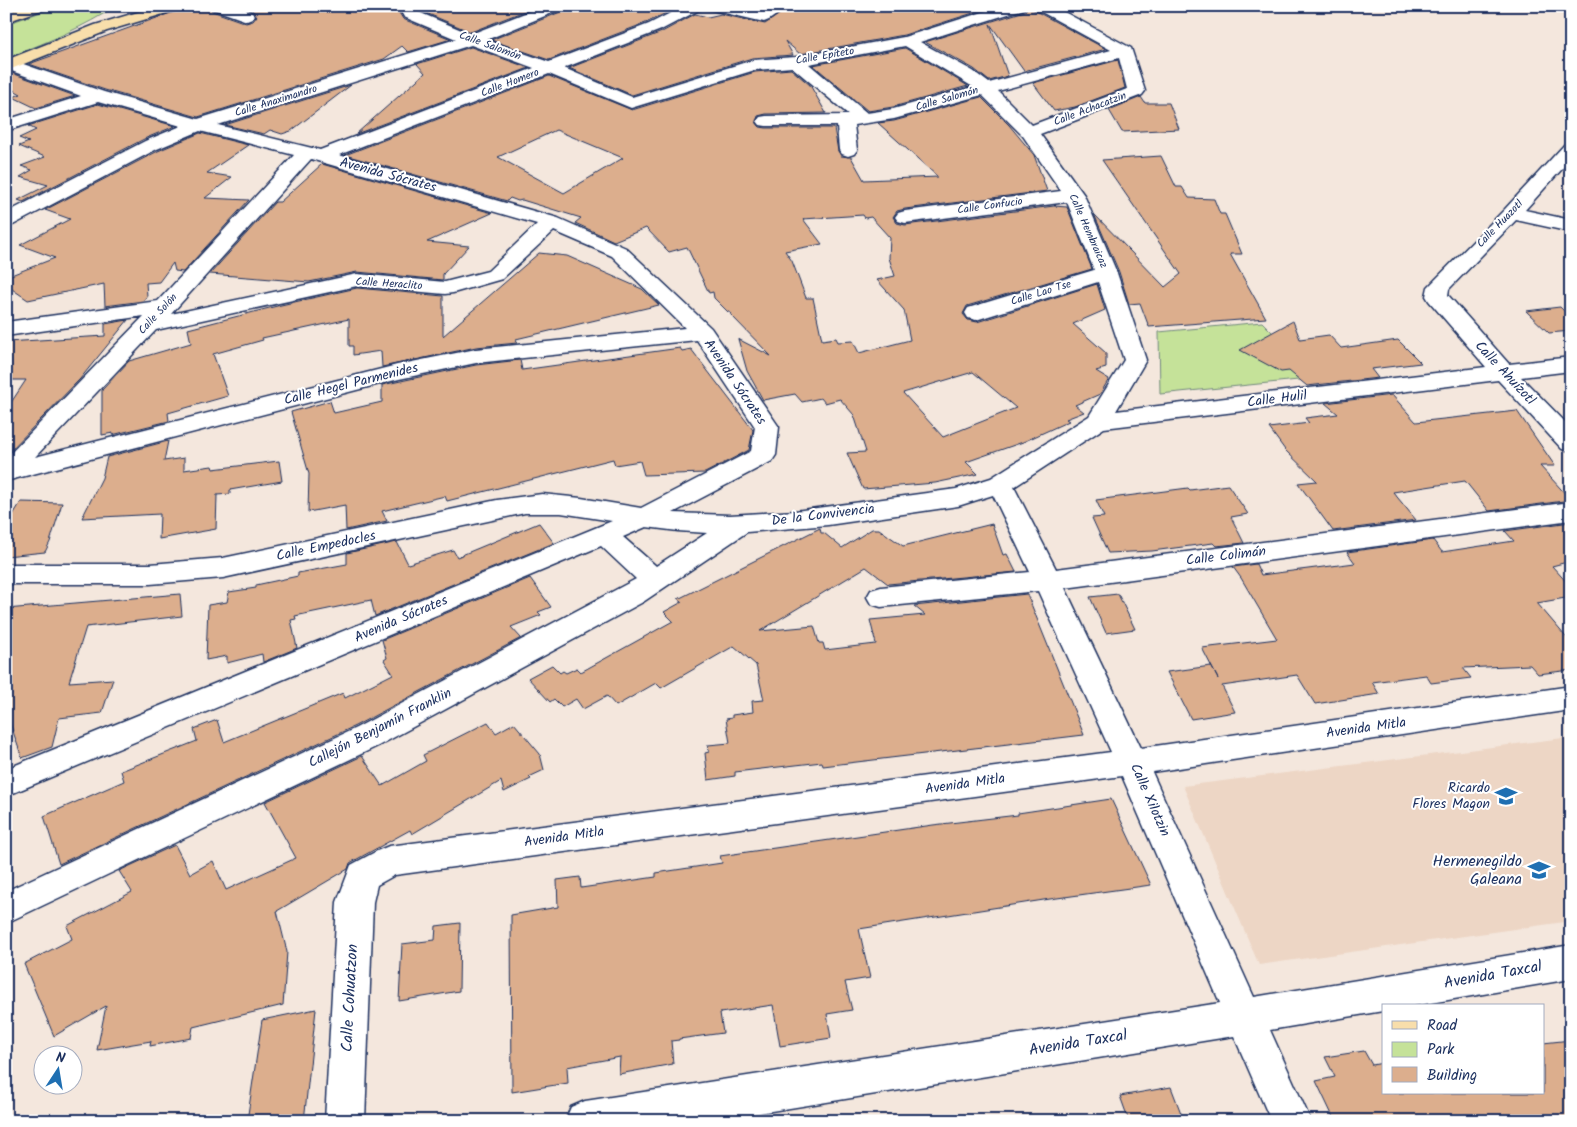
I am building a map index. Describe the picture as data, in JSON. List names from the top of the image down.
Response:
{
  "streets": {
    "street": [
      "Calle Salomón",
      "Calle Epíteto",
      "Calle Homero",
      "Calle Anaximandro",
      "Calle Achacatzin",
      "Avenida Sócrates",
      "Calle Confucio",
      "Calle Huazotl",
      "Calle Hembraicaz",
      "Calle Heraclito",
      "Calle Lao Tse",
      "Calle Solón",
      "Calle Ahuízotl",
      "Calle Hegel Parmenides",
      "Calle Hulil",
      "De la Convivencia",
      "Calle Empedocles",
      "Calle Colimán",
      "Callejón Benjamín Franklin",
      "Avenida Mitla",
      "Calle Xilotzin",
      "Avenida Taxcal",
      "Calle Cohuatzon"
    ]
  },
  "crossings": [
    ["Calle Salomón", "Calle Epíteto"],
    ["Calle Salomón", "Calle Homero"],
    ["Calle Salomón", "Calle Anaximandro"],
    ["Calle Salomón", "Calle Achacatzin"],
    ["Calle Salomón", "Calle Hembraicaz"],
    ["Calle Epíteto", "Calle Hembraicaz"],
    ["Calle Homero", "Avenida Sócrates"],
    ["Calle Homero", "Calle Solón"],
    ["Calle Anaximandro", "Avenida Sócrates"],
    ["Calle Achacatzin", "Calle Hembraicaz"],
    ["Avenida Sócrates", "Calle Heraclito"],
    ["Avenida Sócrates", "Calle Solón"],
    ["Avenida Sócrates", "Calle Hegel Parmenides"],
    ["Avenida Sócrates", "De la Convivencia"],
    ["Avenida Sócrates", "Calle Empedocles"],
    ["Calle Confucio", "Calle Hembraicaz"],
    ["Calle Huazotl", "Calle Ahuízotl"],
    ["Calle Hembraicaz", "Calle Lao Tse"],
    ["Calle Hembraicaz", "Calle Hulil"],
    ["Calle Heraclito", "Calle Solón"],
    ["Calle Solón", "Calle Hegel Parmenides"],
    ["Calle Ahuízotl", "Calle Hulil"],
    ["Calle Hulil", "De la Convivencia"],
    ["Calle Hulil", "Calle Xilotzin"],
    ["De la Convivencia", "Calle Empedocles"],
    ["De la Convivencia", "Callejón Benjamín Franklin"],
    ["De la Convivencia", "Calle Xilotzin"],
    ["Calle Colimán", "Calle Xilotzin"],
    ["Avenida Mitla", "Calle Xilotzin"],
    ["Avenida Mitla", "Calle Cohuatzon"],
    ["Calle Xilotzin", "Avenida Taxcal"]
  ],
  "places": {
    "school or university": ["Ricardo Flores Magon", "Hermenegildo Galeana"]
  },
  "legend": ["Road", "Park", "Building"],
  "north": "top"
}
